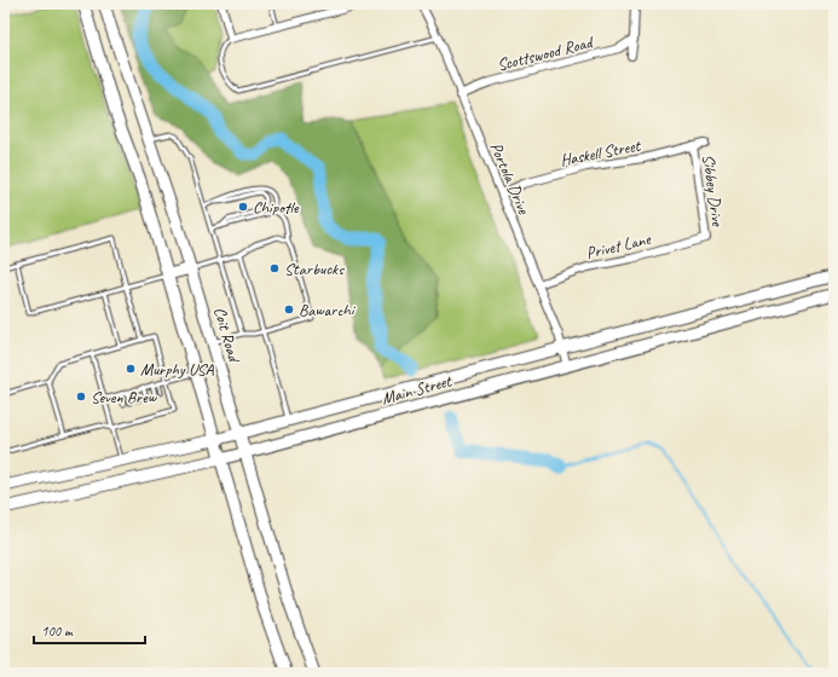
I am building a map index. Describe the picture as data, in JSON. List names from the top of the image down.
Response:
{
  "streets": {
    "main road": ["Coit Road", "Main Street"],
    "street": [
      "Scottswood Road",
      "Haskell Street",
      "Portola Drive",
      "Sibbey Drive",
      "Privet Lane"
    ]
  },
  "crossings": [
    ["Scottswood Road", "Portola Drive"],
    ["Haskell Street", "Portola Drive"],
    ["Haskell Street", "Sibbey Drive"],
    ["Portola Drive", "Privet Lane"],
    ["Portola Drive", "Main Street"],
    ["Sibbey Drive", "Privet Lane"],
    ["Coit Road", "Main Street"]
  ],
  "places": [
    "Chipotle",
    "Starbucks",
    "Bawarchi",
    "Murphy USA",
    "Seven Brew"
  ],
  "scale_bar": "100 m"
}
